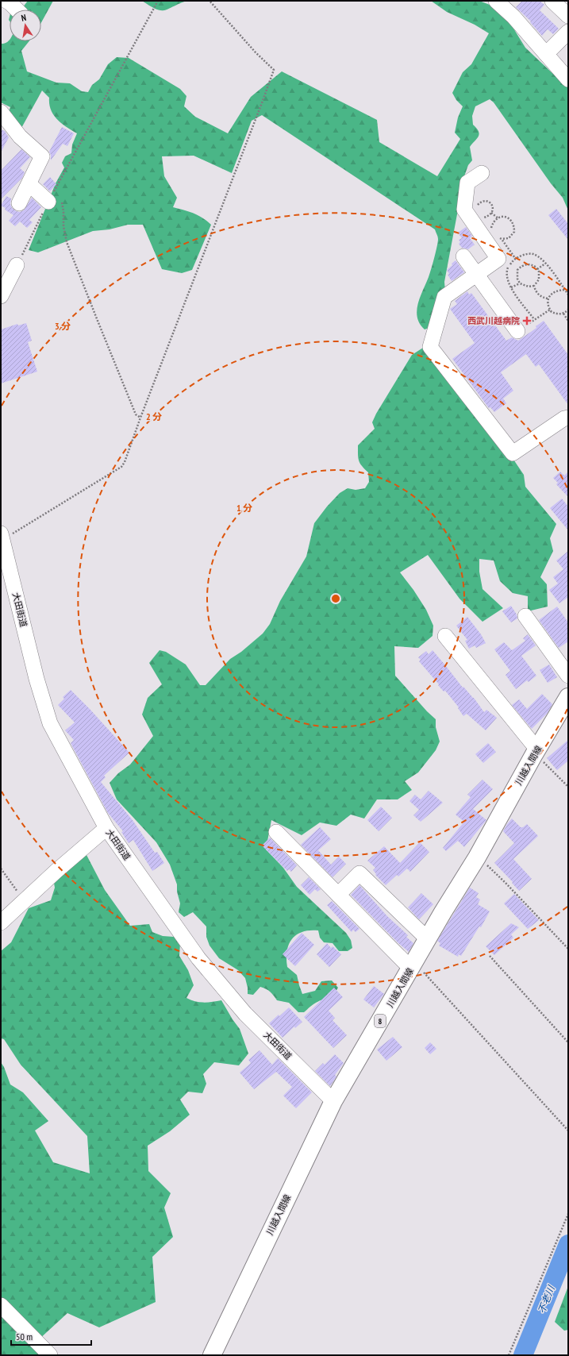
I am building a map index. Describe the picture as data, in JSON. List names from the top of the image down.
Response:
{
  "streets": {
    "main road": ["川越入間線", "8"],
    "street": ["大田街道"]
  },
  "crossings": [
    ["大田街道", "川越入間線"]
  ],
  "water": ["不老川"],
  "places": {
    "health": ["西武川越病院"]
  },
  "scale_bar": "50 m",
  "north": "top",
  "rings": ["3 分", "2 分", "1 分"]
}
